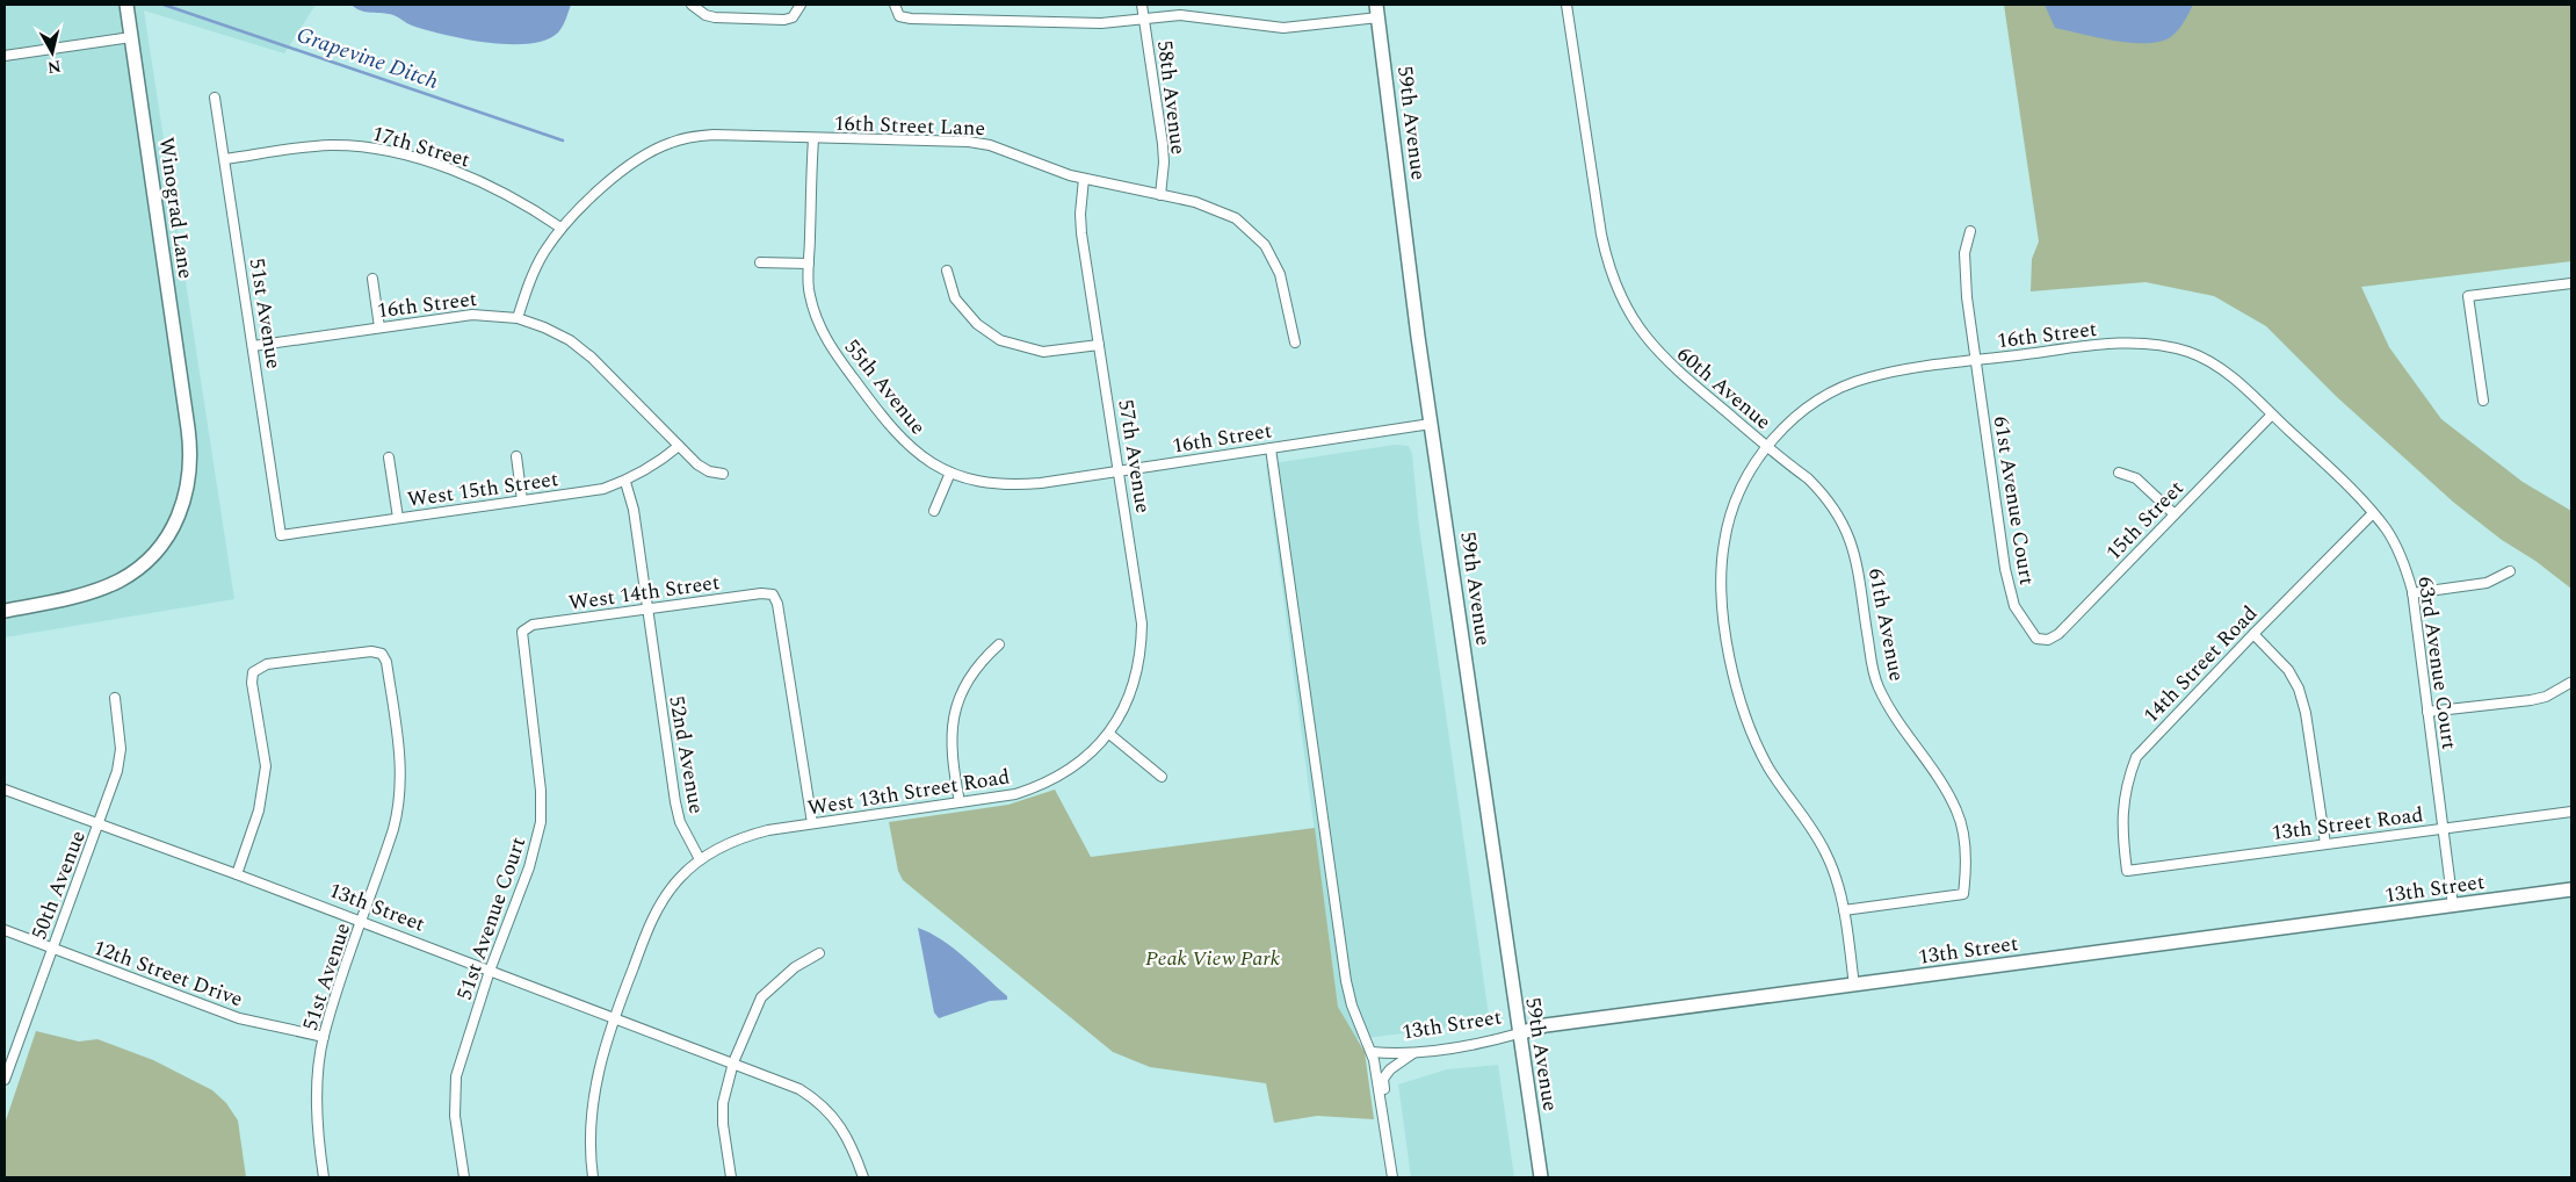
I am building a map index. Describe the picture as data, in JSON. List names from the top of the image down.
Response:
{
  "streets": {
    "street": [
      "58th Avenue",
      "59th Avenue",
      "16th Street Lane",
      "17th Street",
      "Winograd Lane",
      "16th Street",
      "51st Avenue",
      "55th Avenue",
      "60th Avenue",
      "57th Avenue",
      "West 15th Street",
      "61st Avenue Court",
      "15th Street",
      "West 14th Street",
      "61th Avenue",
      "63rd Avenue Court",
      "14th Street Road",
      "52nd Avenue",
      "West 13th Street Road",
      "13th Street Road",
      "50th Avenue",
      "13th Street",
      "51st Avenue Court",
      "12th Street Drive"
    ]
  },
  "crossings": [
    ["58th Avenue", "16th Street Lane"],
    ["59th Avenue", "16th Street"],
    ["59th Avenue", "13th Street"],
    ["16th Street Lane", "17th Street"],
    ["16th Street Lane", "16th Street"],
    ["16th Street Lane", "55th Avenue"],
    ["16th Street Lane", "57th Avenue"],
    ["17th Street", "51st Avenue"],
    ["16th Street", "51st Avenue"],
    ["16th Street", "55th Avenue"],
    ["16th Street", "60th Avenue"],
    ["16th Street", "57th Avenue"],
    ["16th Street", "West 15th Street"],
    ["16th Street", "61st Avenue Court"],
    ["16th Street", "15th Street"],
    ["16th Street", "61th Avenue"],
    ["16th Street", "63rd Avenue Court"],
    ["51st Avenue", "West 15th Street"],
    ["51st Avenue", "13th Street"],
    ["51st Avenue", "12th Street Drive"],
    ["60th Avenue", "61th Avenue"],
    ["60th Avenue", "13th Street"],
    ["57th Avenue", "West 13th Street Road"],
    ["West 15th Street", "52nd Avenue"],
    ["61st Avenue Court", "15th Street"],
    ["West 14th Street", "52nd Avenue"],
    ["West 14th Street", "West 13th Street Road"],
    ["West 14th Street", "51st Avenue Court"],
    ["63rd Avenue Court", "14th Street Road"],
    ["63rd Avenue Court", "13th Street Road"],
    ["63rd Avenue Court", "13th Street"],
    ["14th Street Road", "13th Street Road"],
    ["52nd Avenue", "West 13th Street Road"],
    ["50th Avenue", "13th Street"],
    ["50th Avenue", "12th Street Drive"],
    ["13th Street", "51st Avenue Court"]
  ],
  "water": ["Grapevine Ditch"],
  "parks": ["Peak View Park"],
  "north": "bottom"
}
